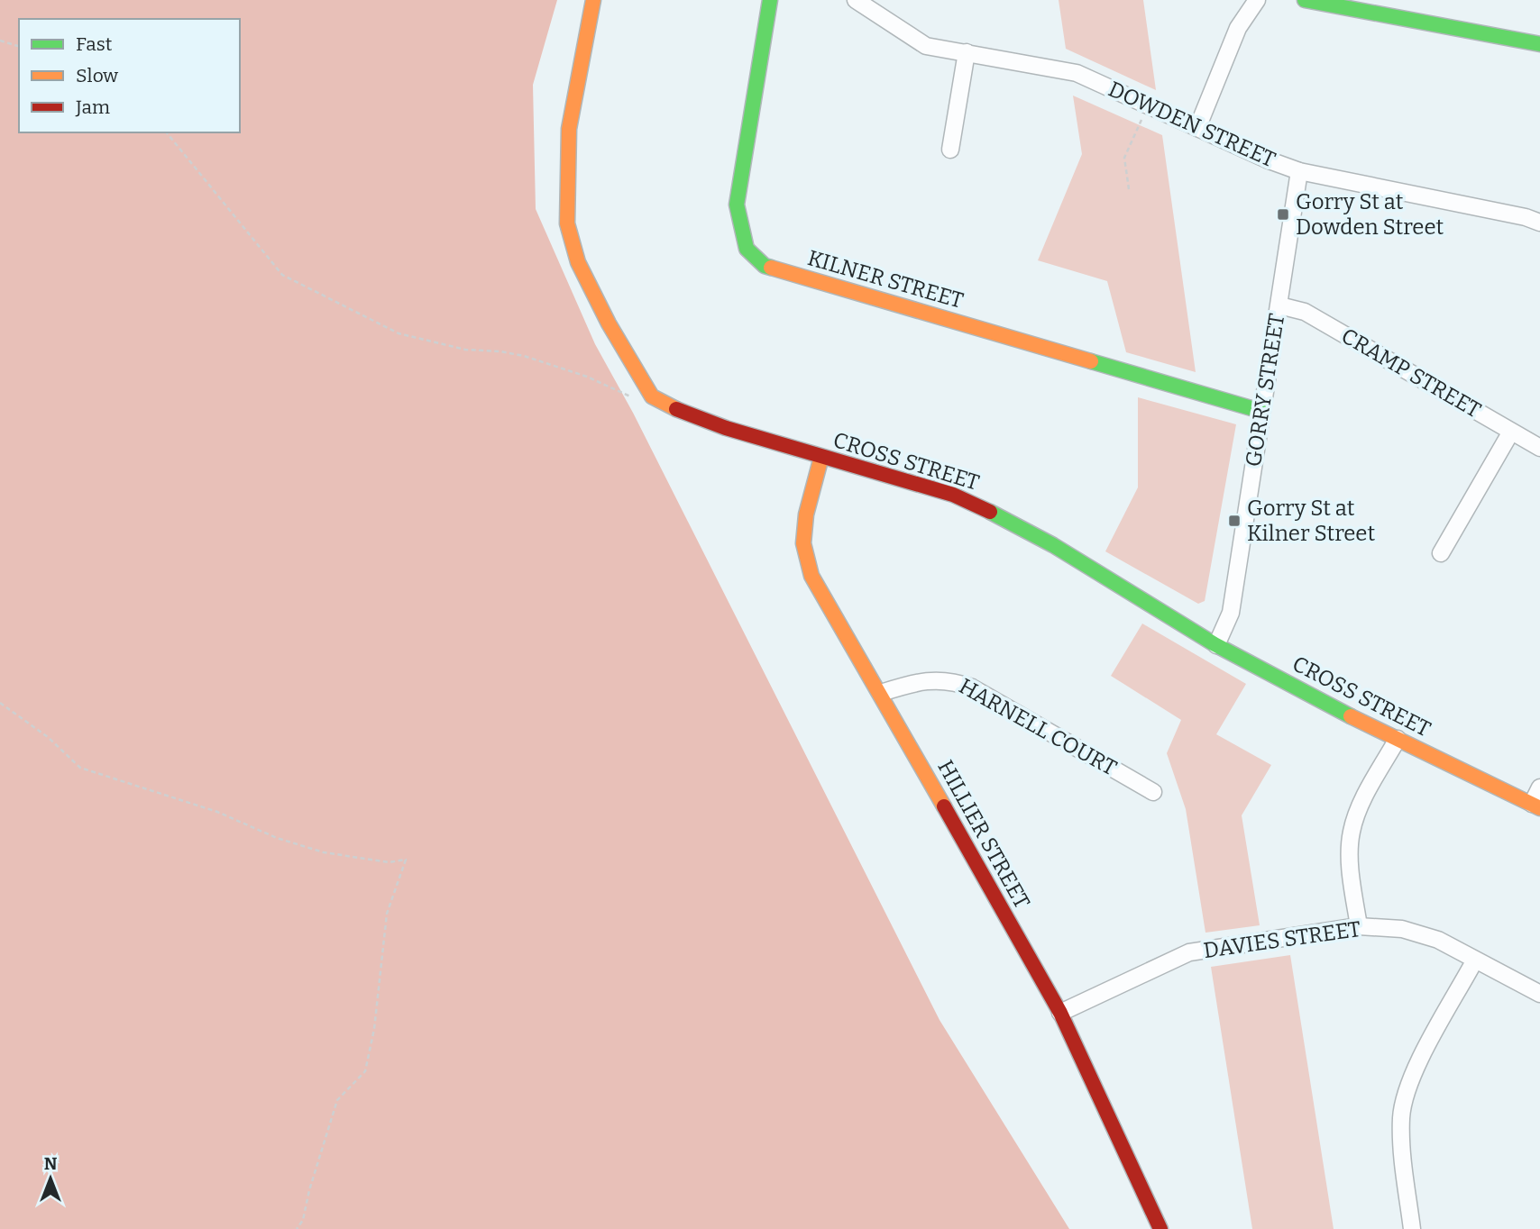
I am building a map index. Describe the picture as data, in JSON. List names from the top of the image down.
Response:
{
  "streets": {
    "street": [
      "DOWDEN STREET",
      "KILNER STREET",
      "CRAMP STREET",
      "GORRY STREET",
      "CROSS STREET",
      "HARNELL COURT",
      "HILLIER STREET",
      "DAVIES STREET"
    ]
  },
  "crossings": [
    ["DOWDEN STREET", "GORRY STREET"],
    ["KILNER STREET", "GORRY STREET"],
    ["CRAMP STREET", "GORRY STREET"],
    ["GORRY STREET", "CROSS STREET"],
    ["CROSS STREET", "HILLIER STREET"],
    ["HARNELL COURT", "HILLIER STREET"],
    ["HILLIER STREET", "DAVIES STREET"]
  ],
  "places": {
    "transit": ["Gorry St at Dowden Street", "Gorry St at Kilner Street"]
  },
  "legend": ["Fast", "Slow", "Jam"],
  "north": "top"
}
